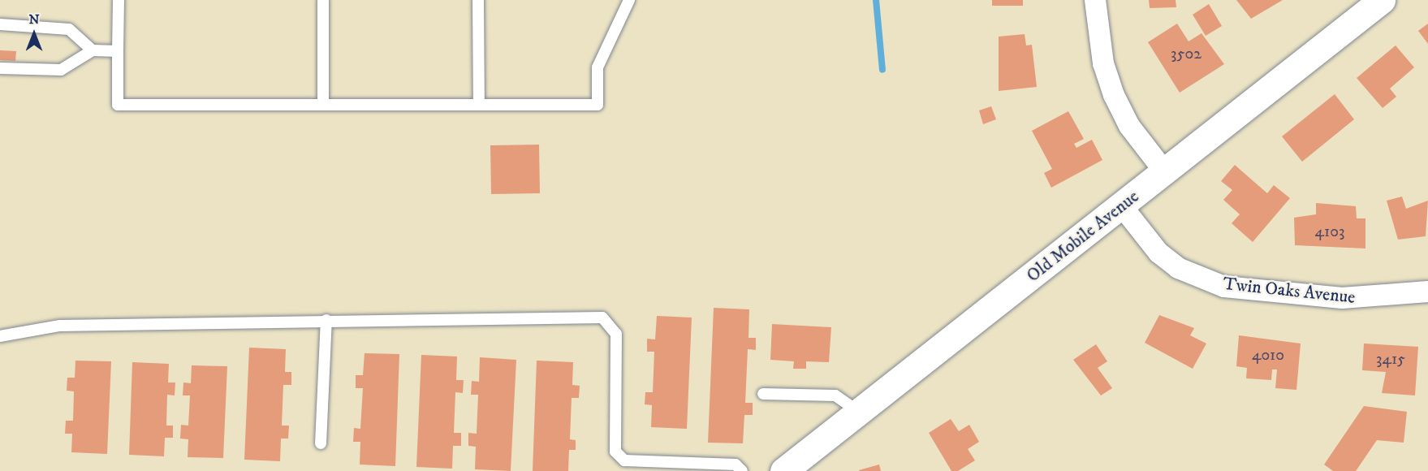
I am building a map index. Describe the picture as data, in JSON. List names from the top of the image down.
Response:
{
  "streets": {
    "street": ["Old Mobile Avenue", "Twin Oaks Avenue"]
  },
  "crossings": [
    ["Old Mobile Avenue", "Twin Oaks Avenue"]
  ],
  "house_numbers": [
    "3502",
    "4103",
    "4010",
    "3415"
  ],
  "north": "top"
}
